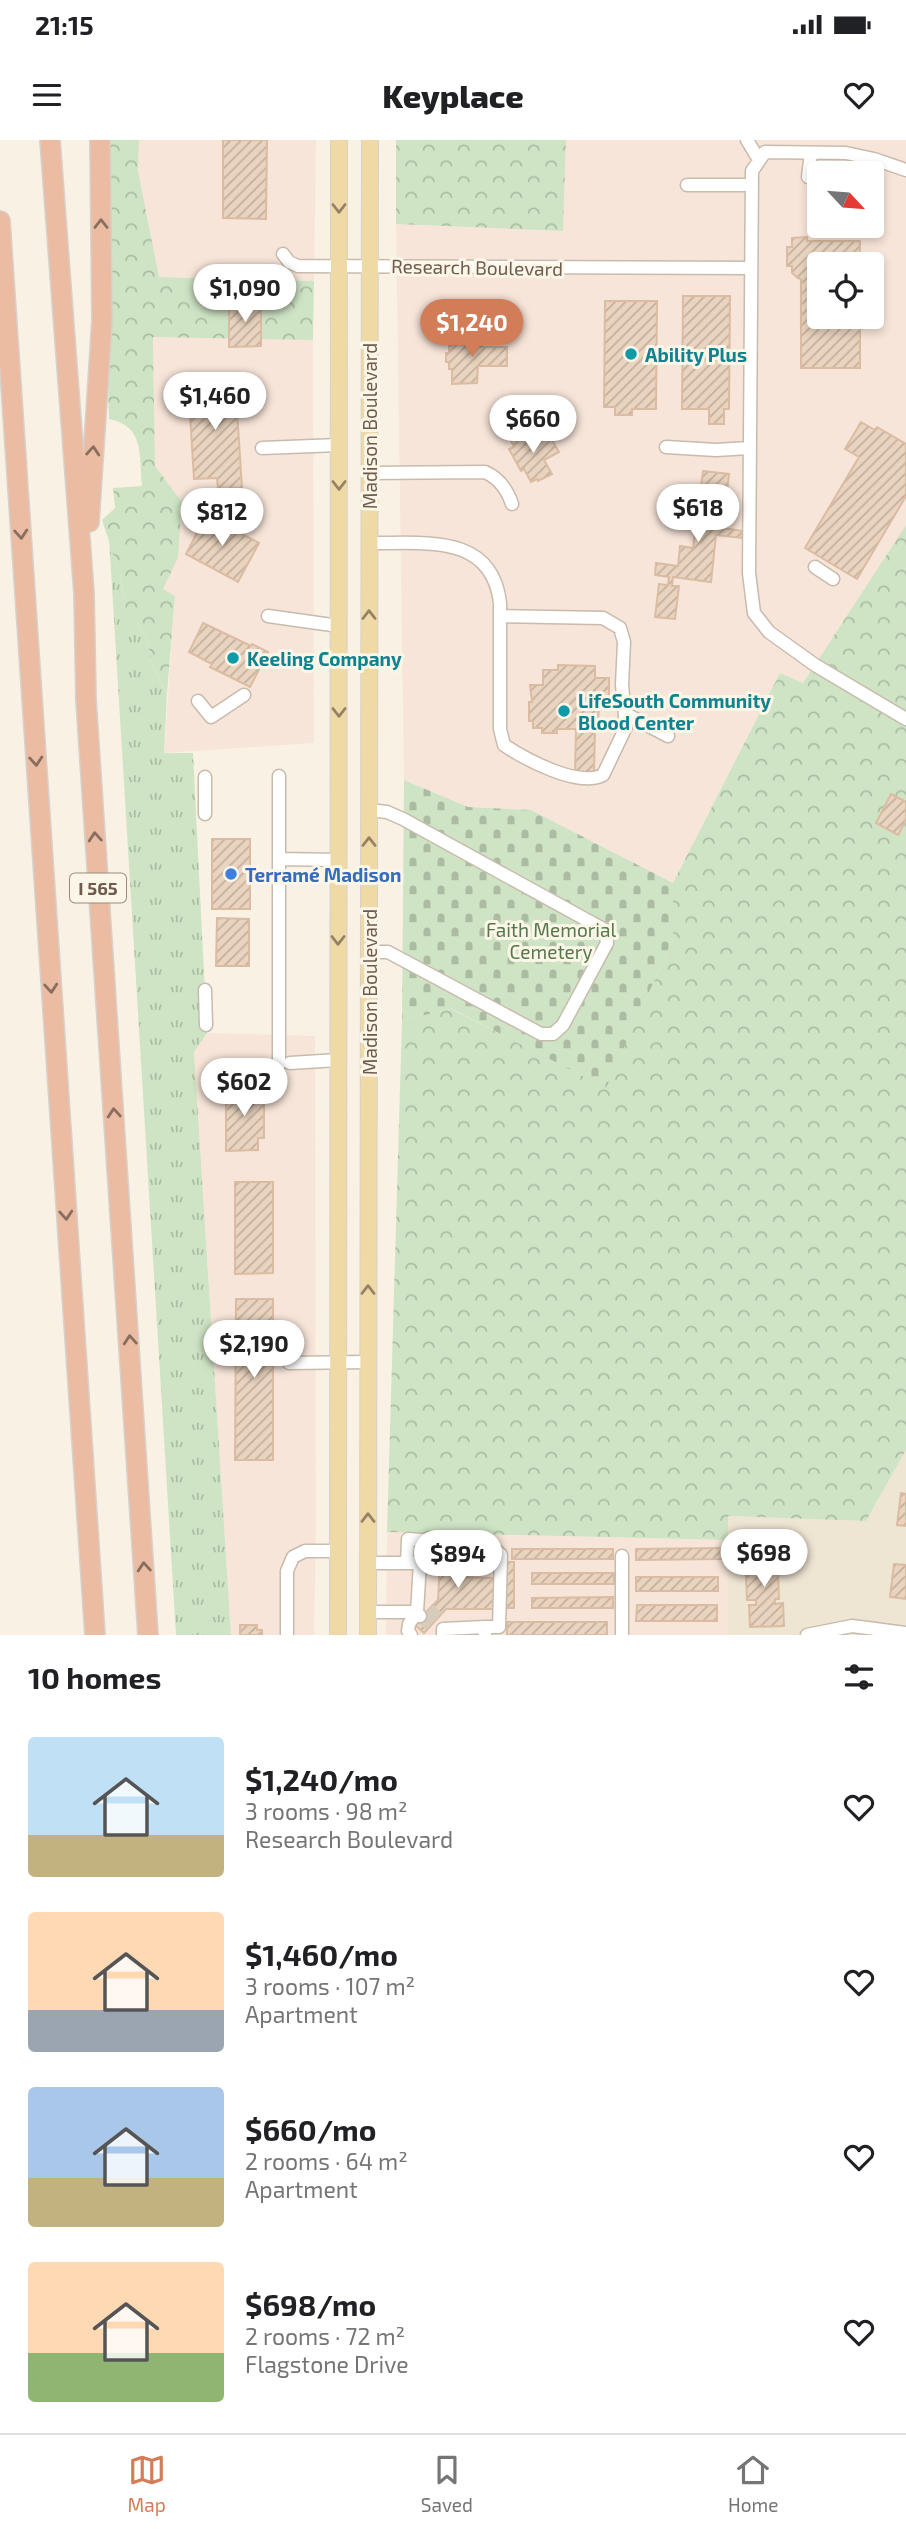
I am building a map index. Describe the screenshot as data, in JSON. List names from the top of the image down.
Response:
{
  "streets": {
    "highway": ["I 565"],
    "main road": ["Madison Boulevard"],
    "street": ["Research Boulevard"]
  },
  "crossings": [
    ["Research Boulevard", "Madison Boulevard"]
  ],
  "parks": ["Faith Memorial Cemetery"],
  "places": [
    "Ability Plus",
    "Keeling Company",
    "LifeSouth Community Blood Center",
    "Terramé Madison"
  ],
  "north": "bottom right",
  "page": {
    "status": "21:15",
    "header": "Keyplace",
    "price": [
      "$1,090",
      "$1,240",
      "$1,460",
      "$660",
      "$618",
      "$812",
      "$602",
      "$2,190",
      "$698",
      "$894"
    ],
    "heading": "10 homes",
    "list": [
      {
        "name": "$1,240/mo",
        "note": "3 rooms · 98 m² · Research Boulevard"
      },
      {
        "name": "$1,460/mo",
        "note": "3 rooms · 107 m² · Apartment"
      },
      {
        "name": "$660/mo",
        "note": "2 rooms · 64 m² · Apartment"
      },
      {
        "name": "$698/mo",
        "note": "2 rooms · 72 m² · Flagstone Drive"
      }
    ],
    "tabs": ["Map", "Saved", "Home"]
  }
}
